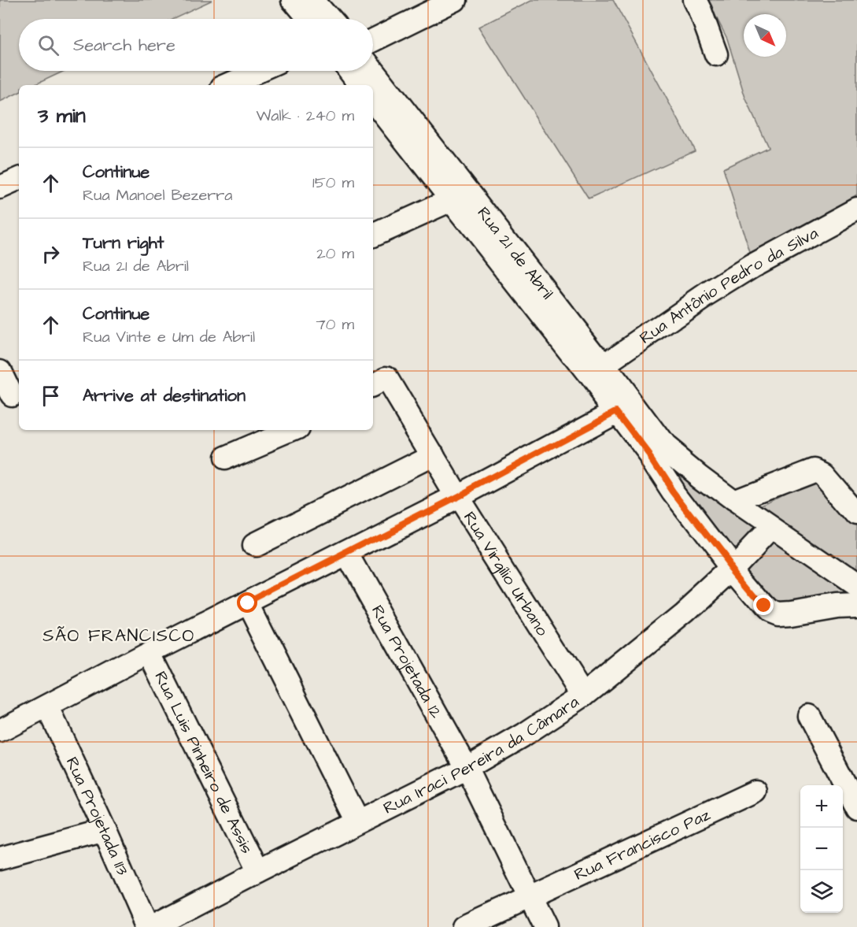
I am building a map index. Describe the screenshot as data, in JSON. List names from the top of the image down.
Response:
{
  "streets": {
    "street": [
      "Rua 21 de Abril",
      "Rua Antônio Pedro da Silva",
      "Rua Virgílio Urbano",
      "Rua Projetada 12",
      "Rua Iraci Pereira da Câmara",
      "Rua Luis Pinheiro de Assis",
      "Rua Projetada 113",
      "Rua Francisco Paz"
    ]
  },
  "crossings": [
    ["Rua 21 de Abril", "Rua Antônio Pedro da Silva"],
    ["Rua Virgílio Urbano", "Rua Iraci Pereira da Câmara"],
    ["Rua Projetada 12", "Rua Iraci Pereira da Câmara"],
    ["Rua Projetada 12", "Rua Francisco Paz"],
    ["Rua Iraci Pereira da Câmara", "Rua Luis Pinheiro de Assis"]
  ],
  "districts": ["SÃO FRANCISCO"],
  "north": "bottom right",
  "page": {
    "search": "Search here",
    "heading": ["3 min", "Walk · 240 m"],
    "list": [
      ["Continue", "Rua Manoel Bezerra", "150 m"],
      ["Turn right", "Rua 21 de Abril", "20 m"],
      ["Continue", "Rua Vinte e Um de Abril", "70 m"],
      "Arrive at destination"
    ],
    "map_buttons": ["+", "−"]
  }
}
